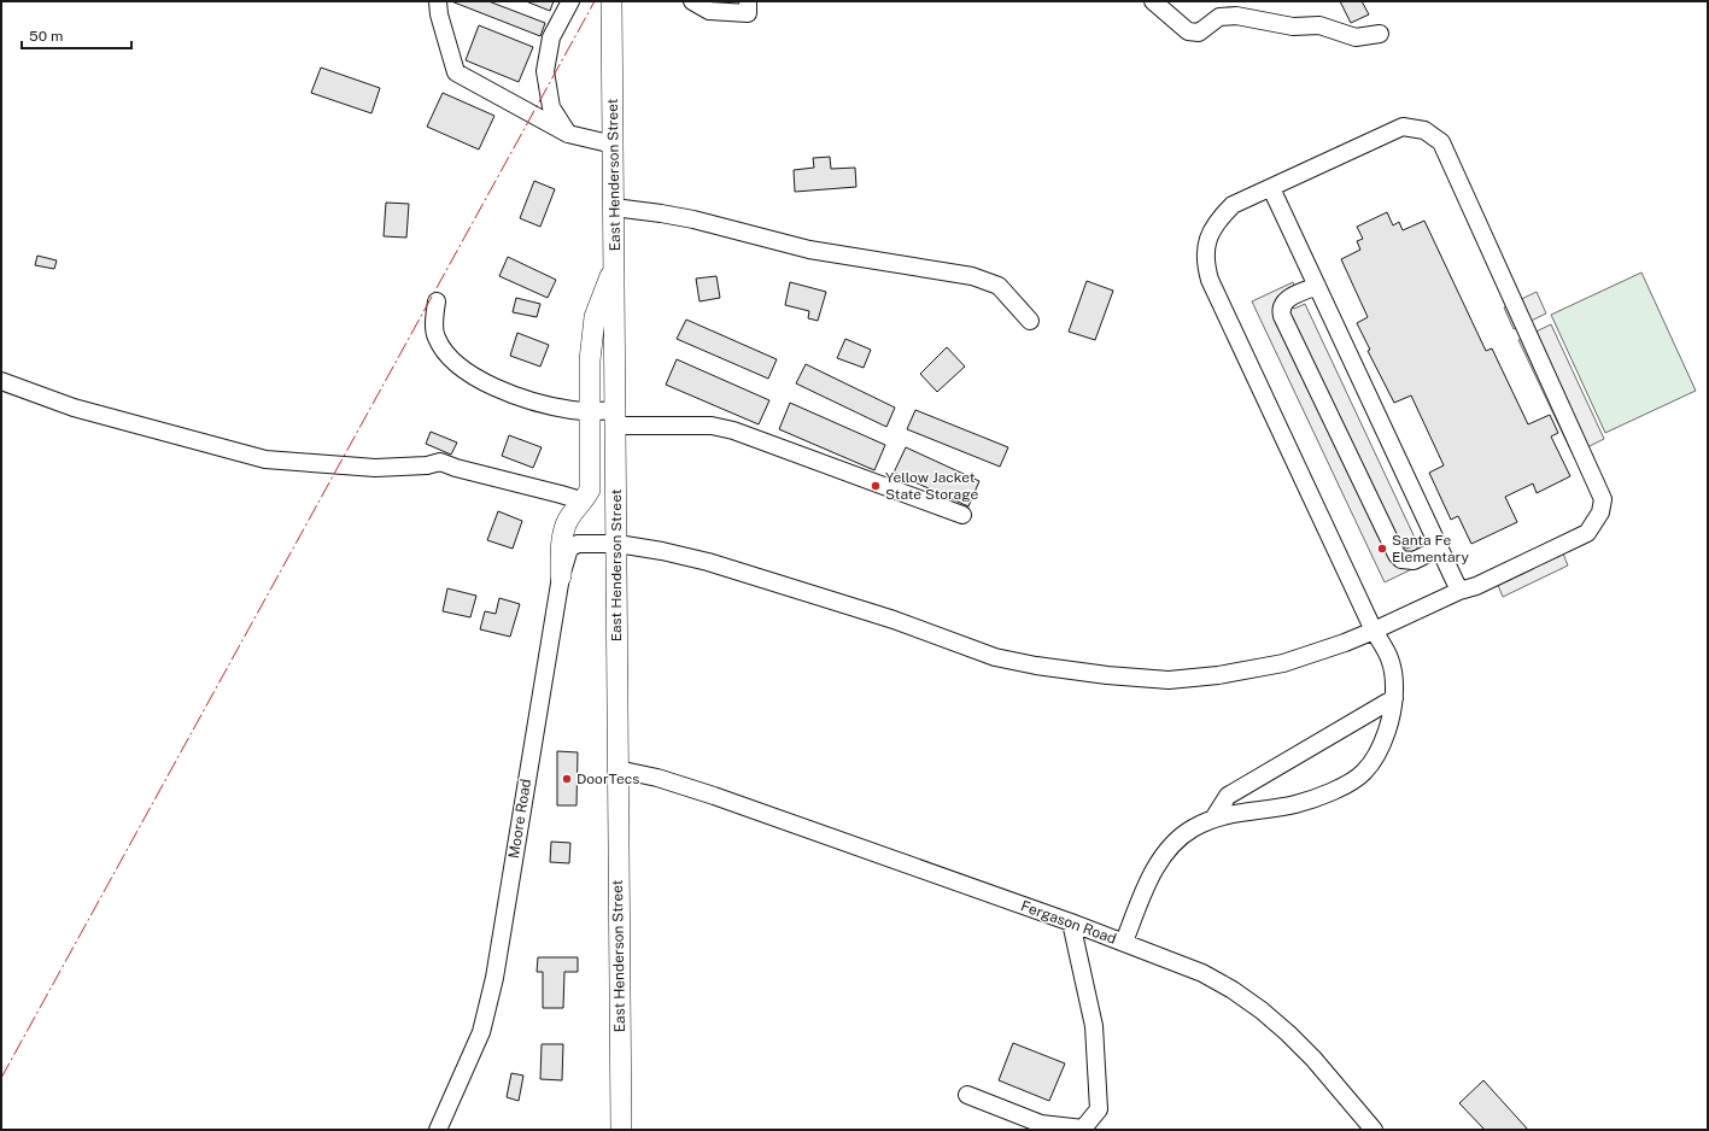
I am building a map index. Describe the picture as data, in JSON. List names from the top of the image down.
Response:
{
  "streets": {
    "main road": ["East Henderson Street"],
    "street": ["Moore Road", "Fergason Road"]
  },
  "crossings": [
    ["East Henderson Street", "Moore Road"],
    ["East Henderson Street", "Fergason Road"],
    ["Moore Road", "Fergason Road"]
  ],
  "places": ["Yellow Jacket State Storage", "Santa Fe Elementary", "DoorTecs"],
  "scale_bar": "50 m"
}
